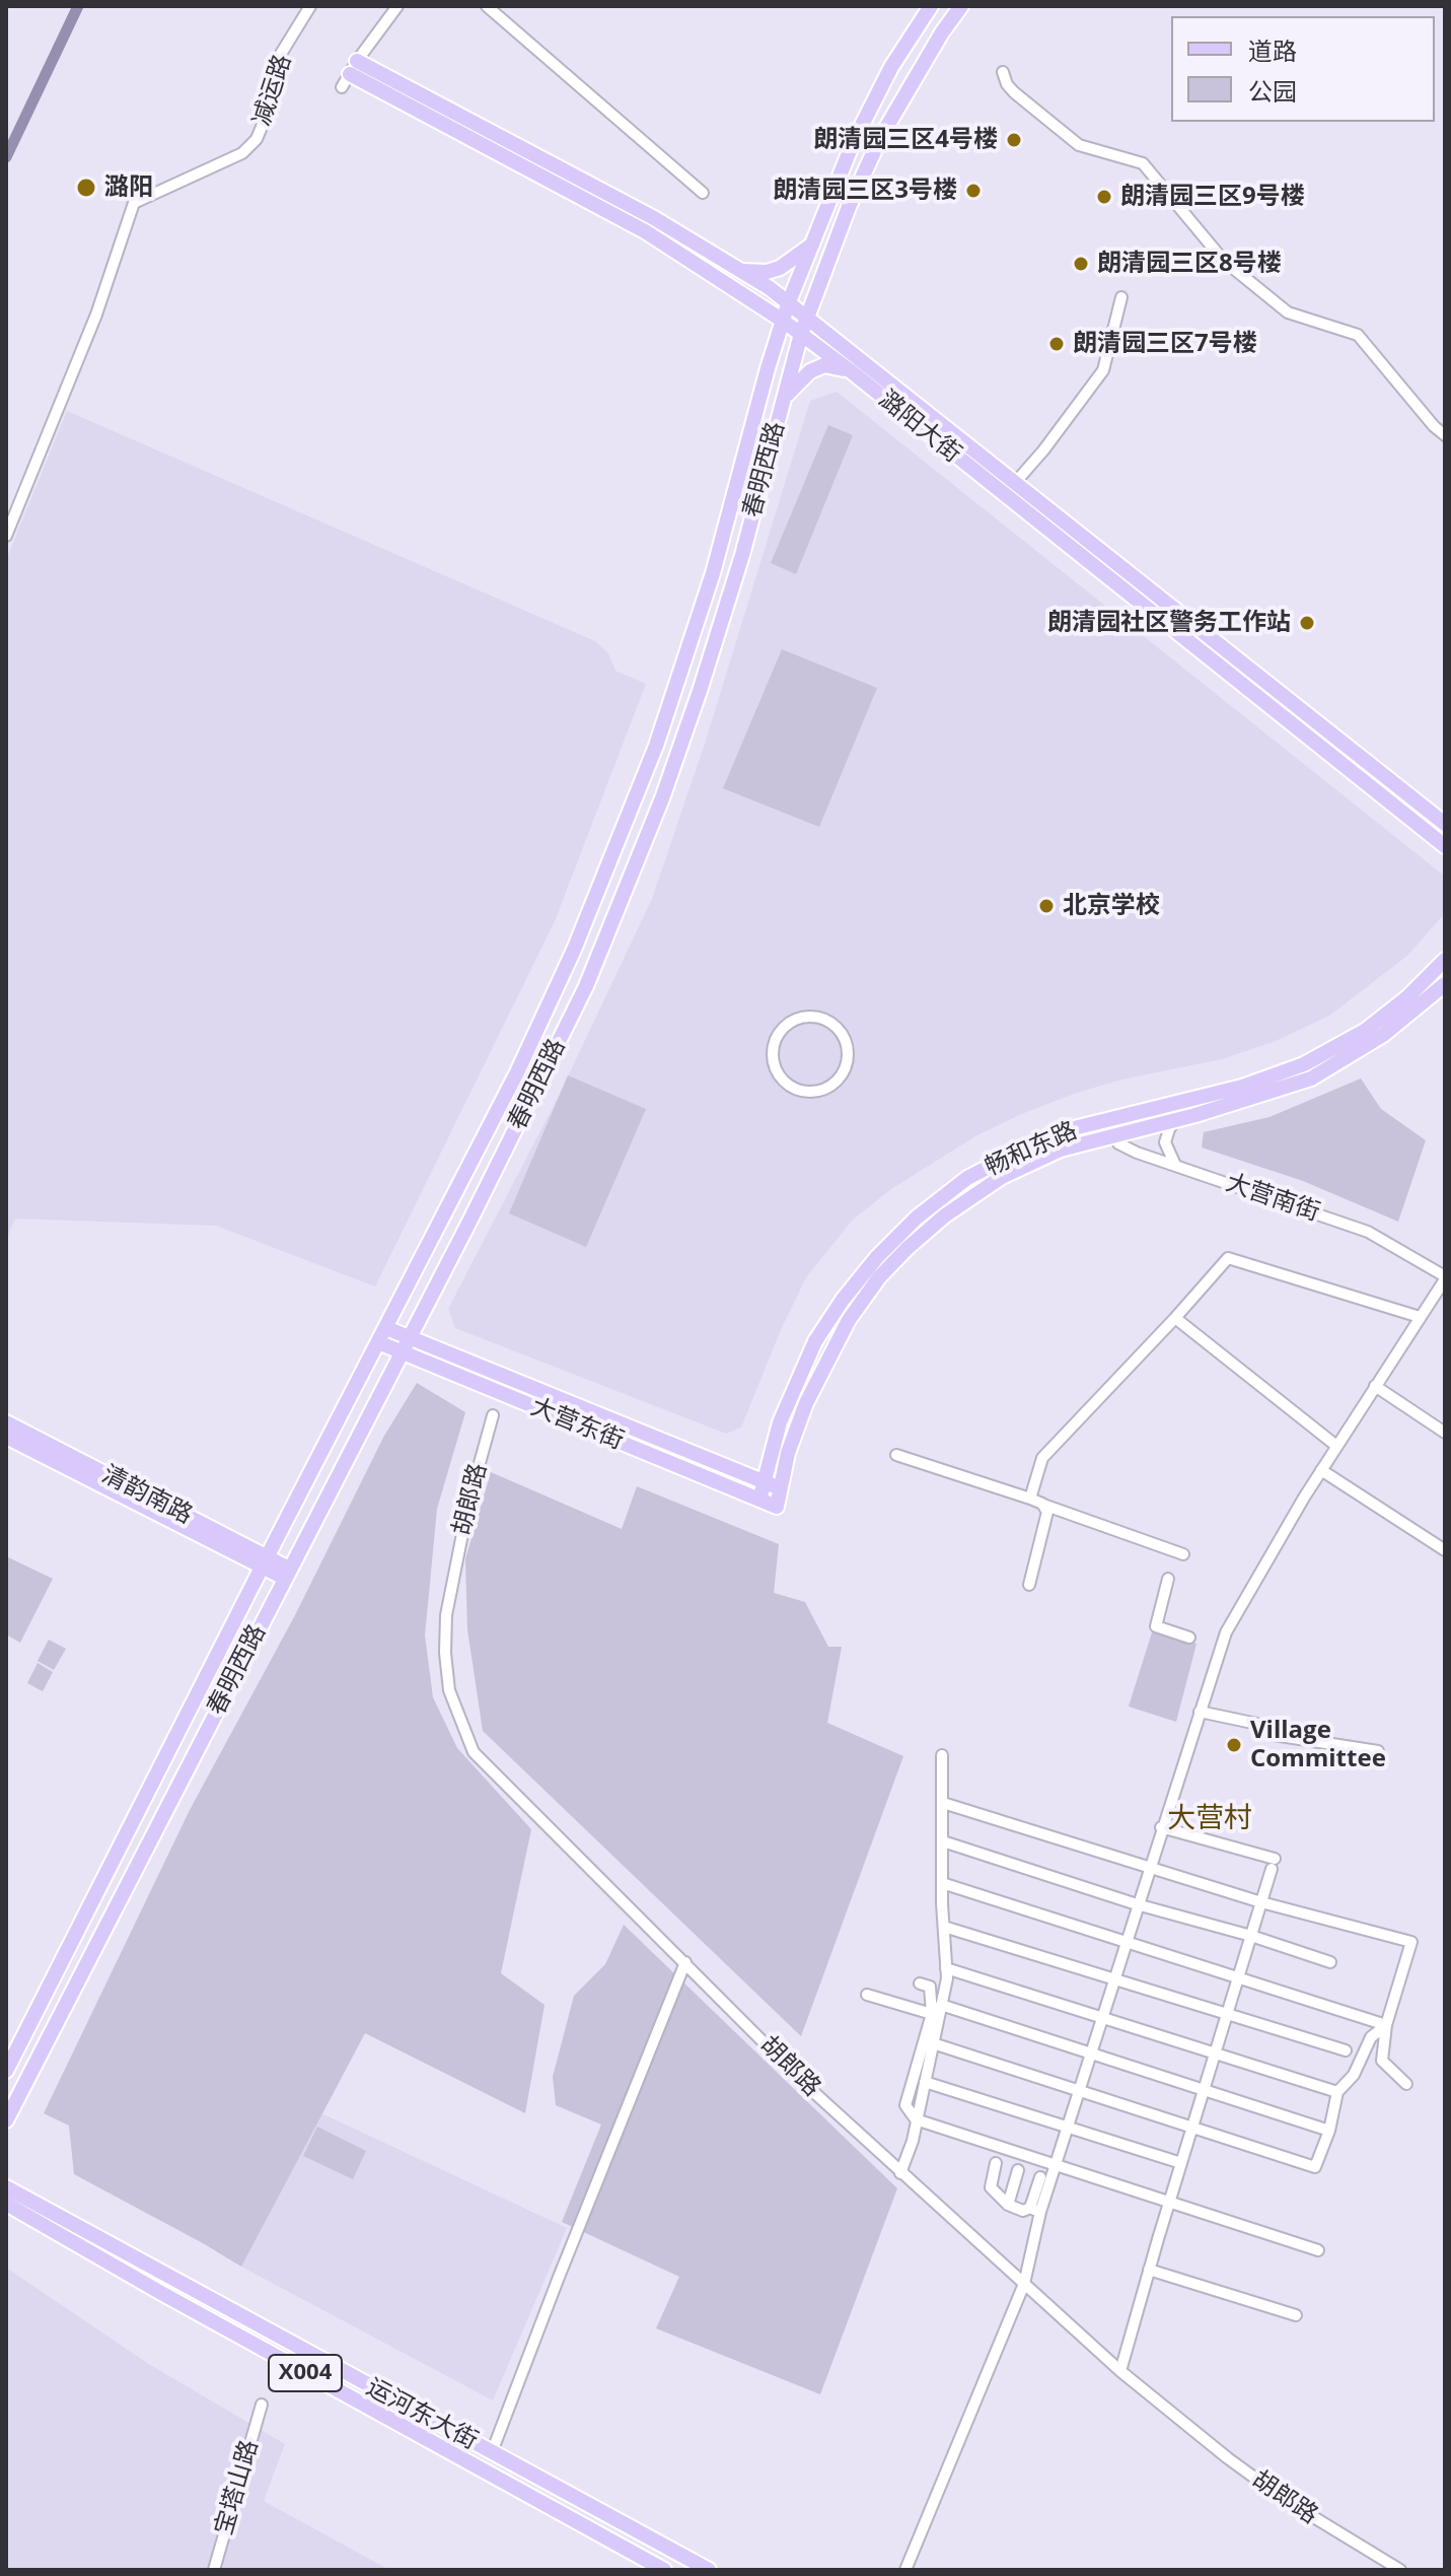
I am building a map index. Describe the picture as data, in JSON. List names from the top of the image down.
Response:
{
  "streets": {
    "main road": [
      "潞阳大街",
      "春明西路",
      "畅和东路",
      "大营东街",
      "清韵南路",
      "X004",
      "运河东大街"
    ],
    "street": [
      "减运路",
      "大营南街",
      "胡郎路",
      "宝塔山路"
    ]
  },
  "crossings": [
    ["潞阳大街", "春明西路"],
    ["春明西路", "大营东街"],
    ["春明西路", "清韵南路"],
    ["畅和东路", "大营南街"],
    ["畅和东路", "大营东街"]
  ],
  "districts": ["大营村"],
  "places": [
    "朗清园三区4号楼",
    "潞阳",
    "朗清园三区3号楼",
    "朗清园三区9号楼",
    "朗清园三区8号楼",
    "朗清园三区7号楼",
    "朗清园社区警务工作站",
    "北京学校",
    "Village Committee"
  ],
  "legend": ["道路", "公园"]
}
